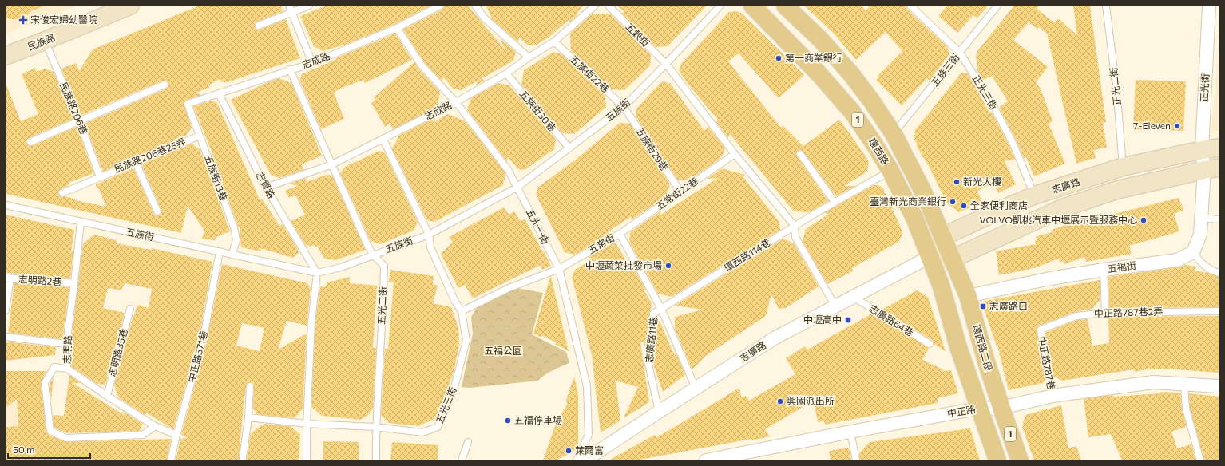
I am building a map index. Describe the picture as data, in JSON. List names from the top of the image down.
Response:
{
  "streets": {
    "main road": [
      "民族路",
      "1",
      "環西路",
      "志廣路",
      "環西路二段"
    ],
    "street": ["正光街", "五福街", "中正路"],
    "lane": [
      "五穀街",
      "志成路",
      "五族三街",
      "五族街22巷",
      "正光二街",
      "正光三街",
      "民族路206巷",
      "五族街",
      "志欣路",
      "五族街30巷",
      "五族街29巷",
      "民族路206巷25弄",
      "五族街13巷",
      "志賢路",
      "五常街22巷",
      "五光一街",
      "五常街",
      "環西路114巷",
      "志明路2巷",
      "五光二街",
      "中正路787巷2弄",
      "志廣路64巷",
      "志廣路11巷",
      "志明路",
      "志明路35巷",
      "中正路571巷",
      "中正路787巷",
      "五光三街"
    ]
  },
  "crossings": [
    ["五穀街", "五族街"],
    ["民族路", "民族路206巷"],
    ["志成路", "五族街13巷"],
    ["志成路", "志賢路"],
    ["志成路", "五光一街"],
    ["志成路", "五光二街"],
    ["五族三街", "正光三街"],
    ["五族三街", "1"],
    ["五族街22巷", "五族街"],
    ["五族街22巷", "志欣路"],
    ["五族街22巷", "五族街29巷"],
    ["正光二街", "志廣路"],
    ["正光街", "志廣路"],
    ["正光三街", "志廣路"],
    ["民族路206巷", "民族路206巷25弄"],
    ["五族街", "五族街30巷"],
    ["五族街", "五族街29巷"],
    ["五族街", "五族街13巷"],
    ["五族街", "志賢路"],
    ["五族街", "五光一街"],
    ["五族街", "五光二街"],
    ["五族街", "志明路"],
    ["五族街", "中正路571巷"],
    ["五族街", "五光三街"],
    ["志欣路", "五族街30巷"],
    ["志欣路", "志賢路"],
    ["志欣路", "五光一街"],
    ["志欣路", "五光二街"],
    ["志欣路", "五光三街"],
    ["1", "環西路"],
    ["1", "志廣路"],
    ["1", "環西路二段"],
    ["1", "中正路"],
    ["五族街29巷", "五常街22巷"],
    ["環西路", "志廣路"],
    ["環西路", "環西路114巷"],
    ["民族路206巷25弄", "五族街13巷"],
    ["志廣路", "五常街"],
    ["志廣路", "志廣路64巷"],
    ["志廣路", "志廣路11巷"],
    ["志廣路", "環西路二段"],
    ["五常街22巷", "五常街"],
    ["五光一街", "五常街"],
    ["五常街", "環西路114巷"],
    ["五常街", "志廣路11巷"],
    ["五常街", "五光三街"],
    ["環西路114巷", "志廣路11巷"],
    ["五福街", "環西路二段"],
    ["志明路2巷", "志明路"],
    ["五光二街", "五光三街"],
    ["中正路787巷2弄", "中正路787巷"],
    ["環西路二段", "中正路"],
    ["志明路", "志明路35巷"],
    ["志明路", "中正路571巷"],
    ["中正路787巷", "中正路"]
  ],
  "parks": ["五福公園"],
  "places": {
    "health": ["宋俊宏婦幼醫院"],
    "other": [
      "第一商業銀行",
      "7-Eleven",
      "新光大樓",
      "臺灣新光商業銀行",
      "全家便利商店",
      "VOLVO凱桃汽車中壢展示暨服務中心",
      "中壢蔬菜批發市場",
      "興國派出所",
      "五福停車場",
      "萊爾富"
    ],
    "transit": ["志廣路口", "中壢高中"]
  },
  "scale_bar": "50 m"
}
